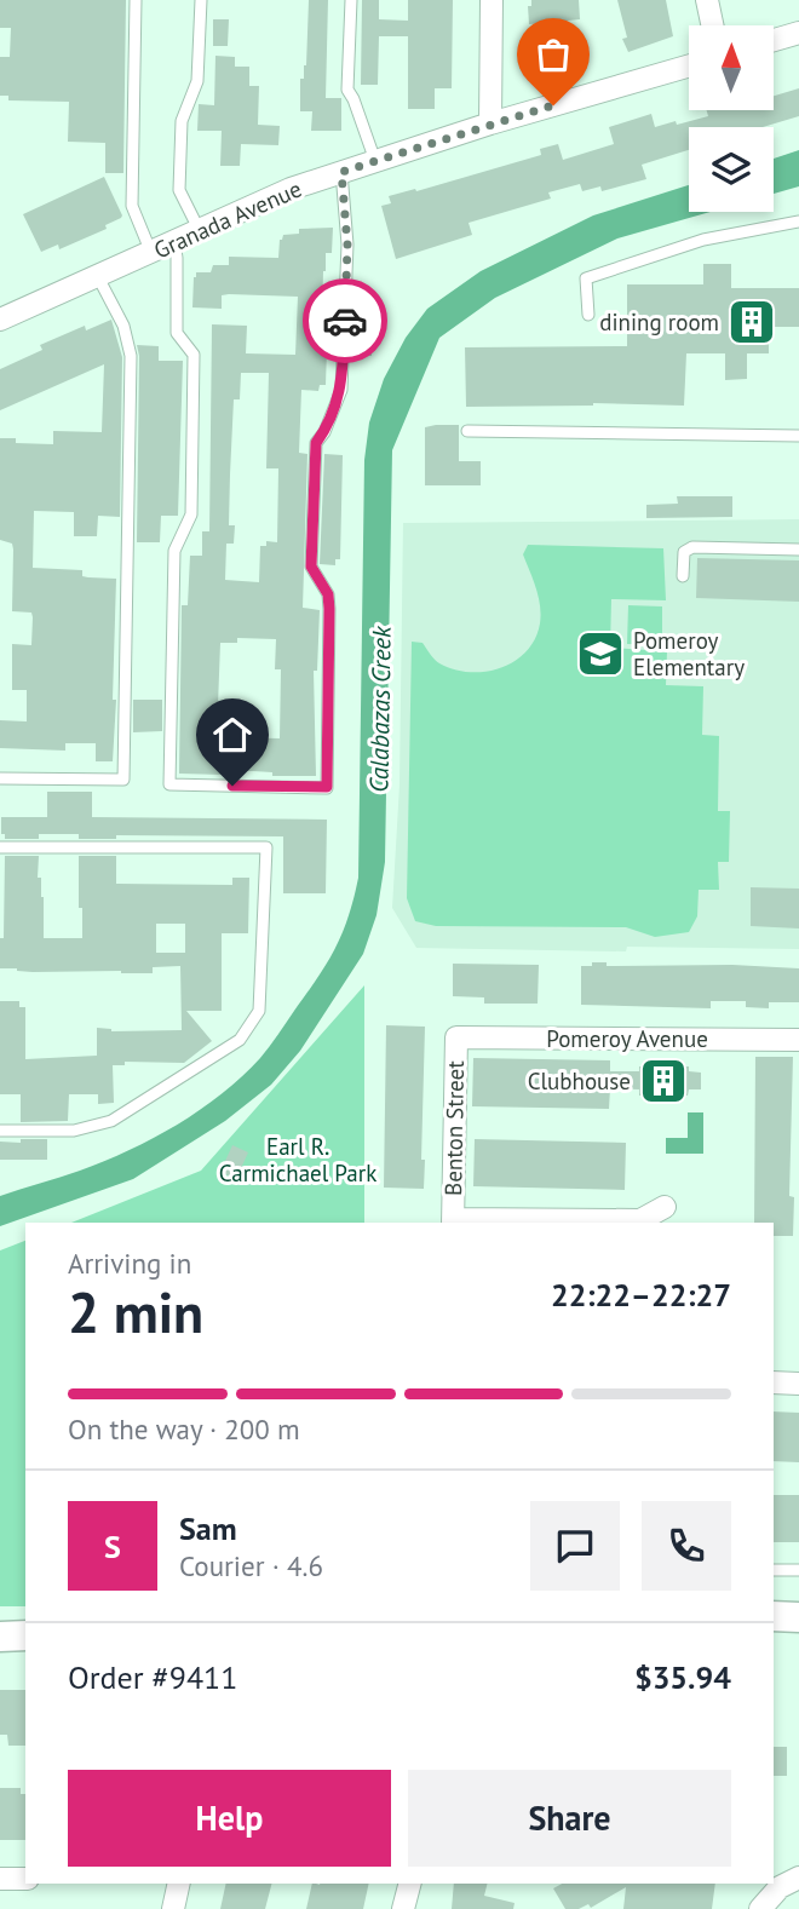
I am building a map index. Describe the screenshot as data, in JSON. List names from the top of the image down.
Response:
{
  "streets": {
    "street": ["Granada Avenue", "Pomeroy Avenue", "Benton Street"]
  },
  "crossings": [
    ["Pomeroy Avenue", "Benton Street"]
  ],
  "water": ["Calabazas Creek"],
  "parks": ["Earl R. Carmichael Park"],
  "places": {
    "building": ["dining room", "Clubhouse"],
    "school or university": ["Pomeroy Elementary"]
  },
  "north": "top",
  "page": {
    "heading": ["2 min", "Arriving in", "22:22–22:27"],
    "panel": [
      "Sam",
      "Courier · 4.6",
      "Order #9411",
      "$35.94"
    ],
    "bar": "On the way · 200 m",
    "round": "S",
    "buttons": ["Help", "Share"]
  }
}
